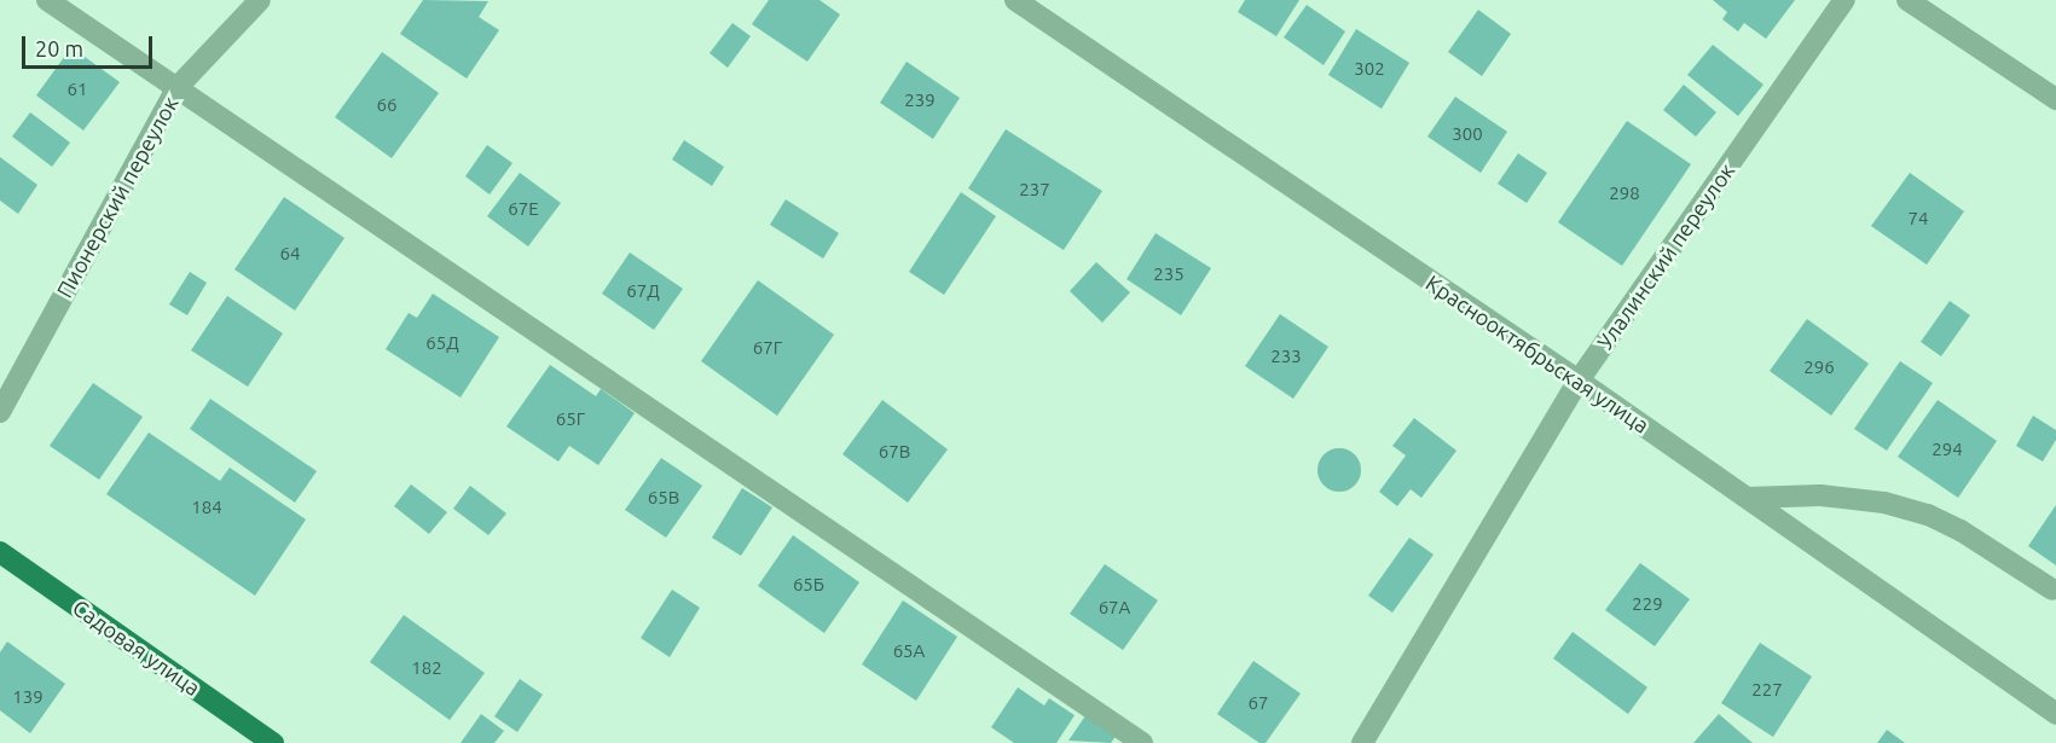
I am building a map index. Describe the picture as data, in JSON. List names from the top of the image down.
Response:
{
  "streets": {
    "main road": ["Садовая улица"],
    "street": ["Пионерский переулок", "Улалинский переулок", "Краснооктябрьская улица"]
  },
  "crossings": [
    ["Улалинский переулок", "Краснооктябрьская улица"]
  ],
  "house_numbers": [
    "302",
    "61",
    "239",
    "66",
    "300",
    "237",
    "298",
    "67Е",
    "74",
    "64",
    "235",
    "67Д",
    "65Д",
    "67Г",
    "233",
    "296",
    "65Г",
    "294",
    "67В",
    "65В",
    "184",
    "65Б",
    "229",
    "67А",
    "65А",
    "182",
    "227",
    "139",
    "67"
  ],
  "scale_bar": "20 m"
}
